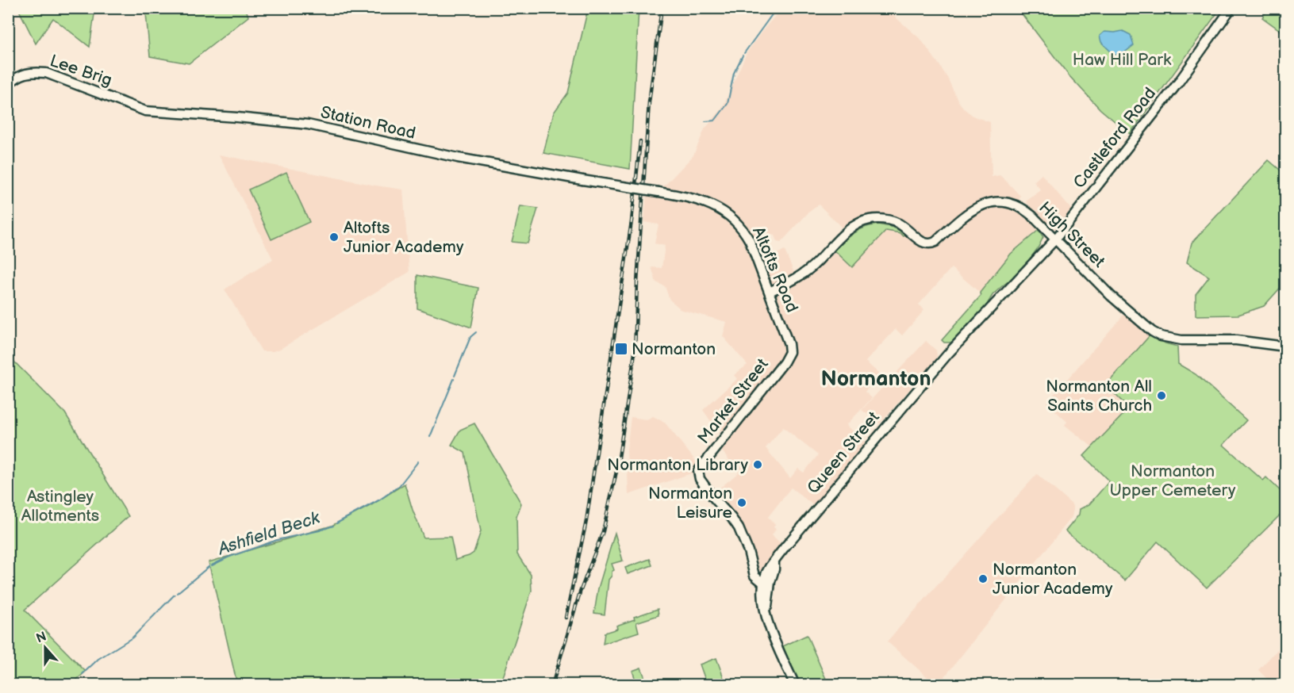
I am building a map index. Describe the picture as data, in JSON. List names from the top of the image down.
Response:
{
  "streets": {
    "street": [
      "Lee Brig",
      "Station Road",
      "Castleford Road",
      "High Street",
      "Altofts Road",
      "Market Street",
      "Queen Street"
    ]
  },
  "crossings": [
    ["Lee Brig", "Station Road"],
    ["Station Road", "Altofts Road"],
    ["Castleford Road", "High Street"],
    ["Castleford Road", "Queen Street"],
    ["High Street", "Altofts Road"],
    ["High Street", "Queen Street"],
    ["Altofts Road", "Market Street"]
  ],
  "districts": ["Normanton"],
  "water": ["Ashfield Beck"],
  "parks": ["Haw Hill Park", "Normanton Upper Cemetery", "Astingley Allotments"],
  "places": {
    "other": [
      "Altofts Junior Academy",
      "Normanton All Saints Church",
      "Normanton Library",
      "Normanton Leisure",
      "Normanton Junior Academy"
    ],
    "transit": ["Normanton"]
  },
  "north": "top"
}
